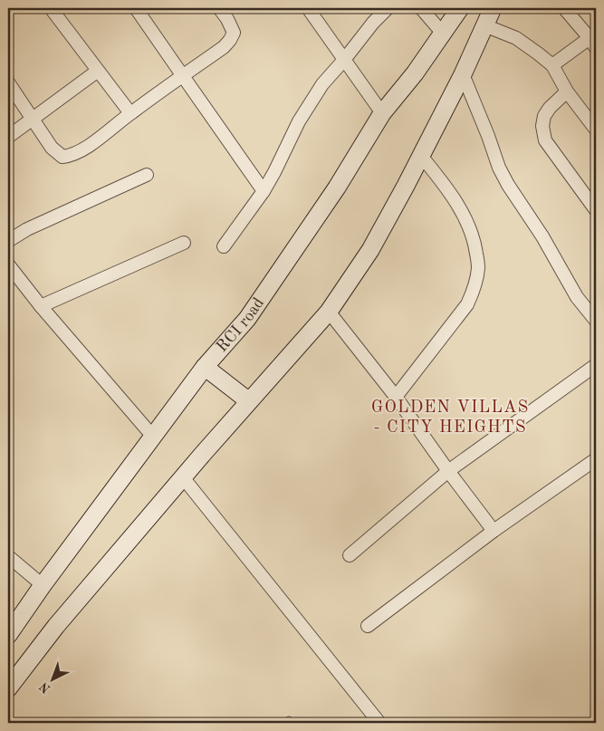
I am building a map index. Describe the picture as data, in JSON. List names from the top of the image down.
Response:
{
  "streets": {
    "main road": ["RCI road"]
  },
  "districts": ["GOLDEN VILLAS - CITY HEIGHTS"],
  "north": "bottom left"
}
